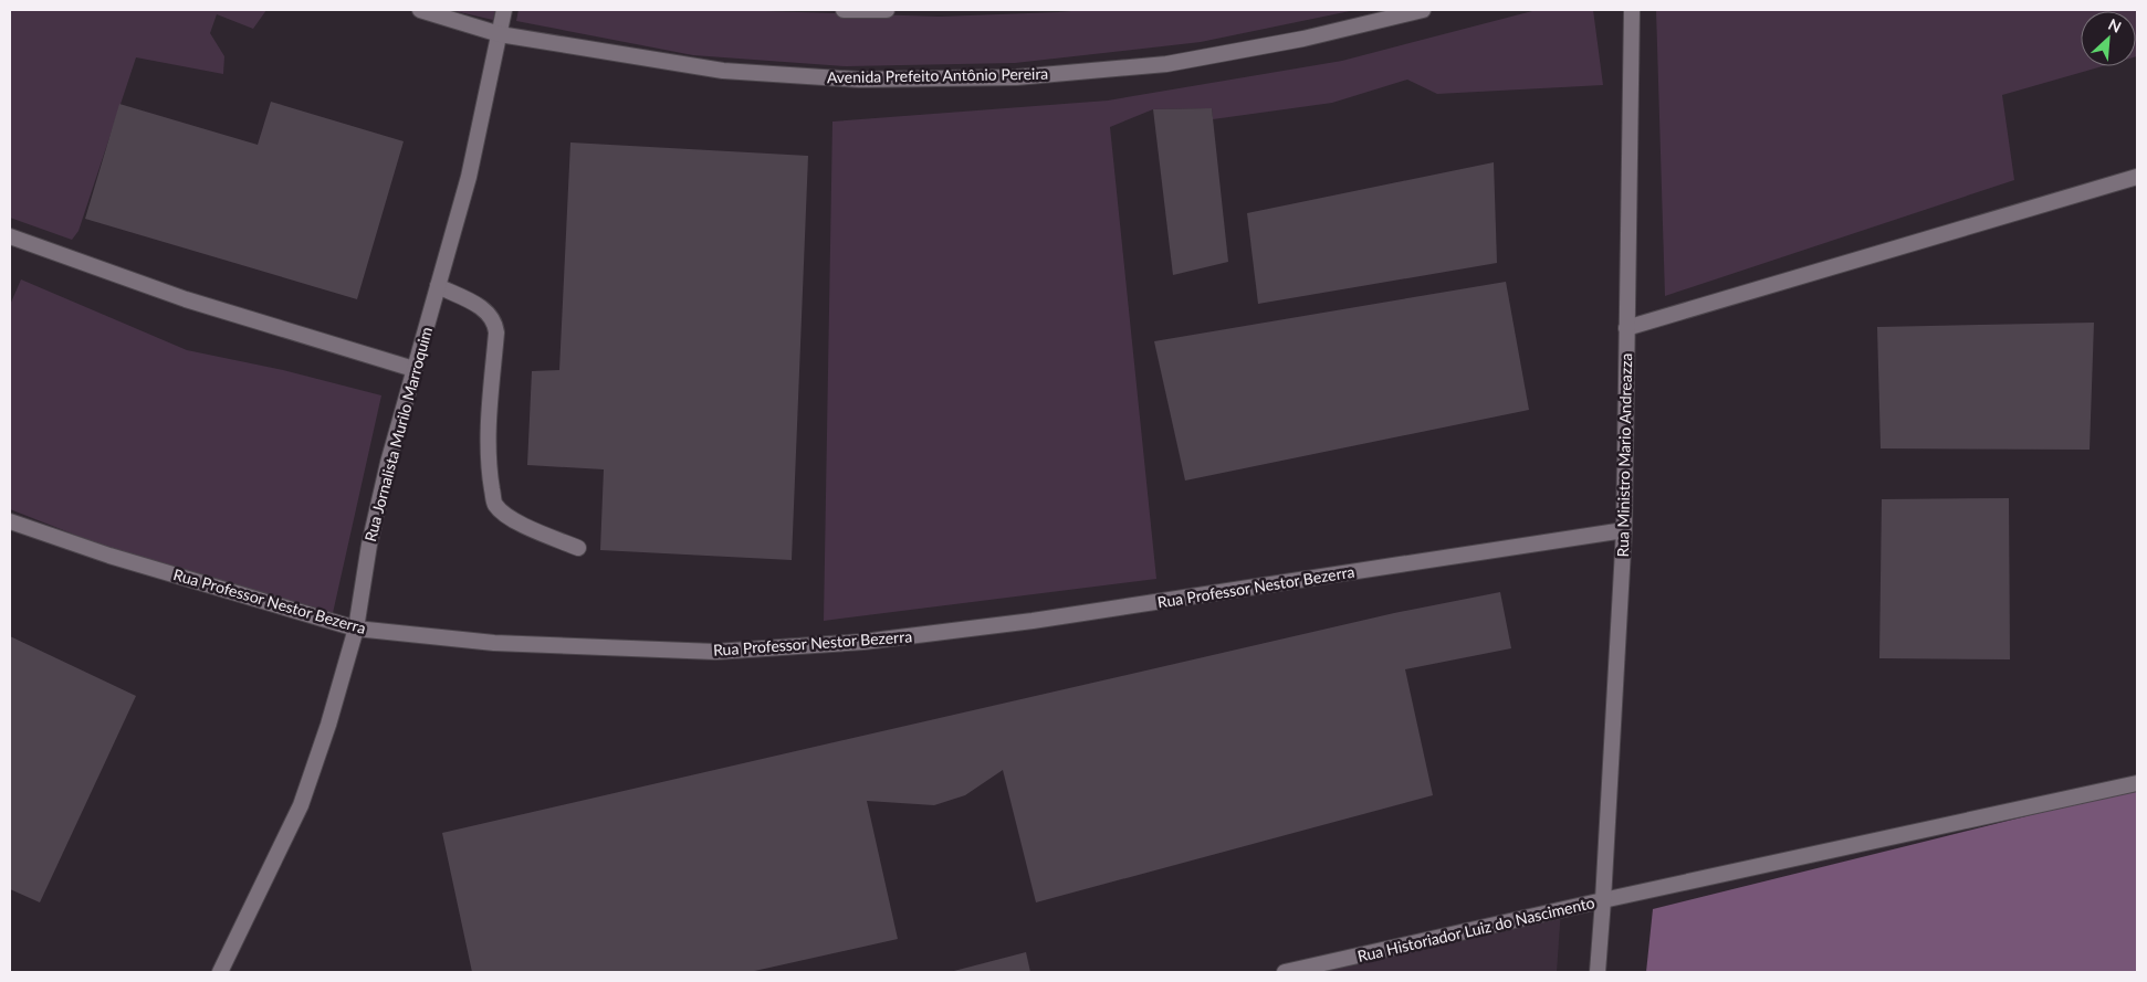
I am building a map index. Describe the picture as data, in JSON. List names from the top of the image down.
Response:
{
  "streets": {
    "street": [
      "Avenida Prefeito Antônio Pereira",
      "Rua Jornalista Murilo Marroquim",
      "Rua Ministro Mario Andreazza",
      "Rua Professor Nestor Bezerra",
      "Rua Historiador Luiz do Nascimento"
    ]
  },
  "crossings": [
    ["Avenida Prefeito Antônio Pereira", "Rua Jornalista Murilo Marroquim"],
    ["Rua Jornalista Murilo Marroquim", "Rua Professor Nestor Bezerra"],
    ["Rua Ministro Mario Andreazza", "Rua Professor Nestor Bezerra"],
    ["Rua Ministro Mario Andreazza", "Rua Historiador Luiz do Nascimento"]
  ],
  "north": "top right"
}
